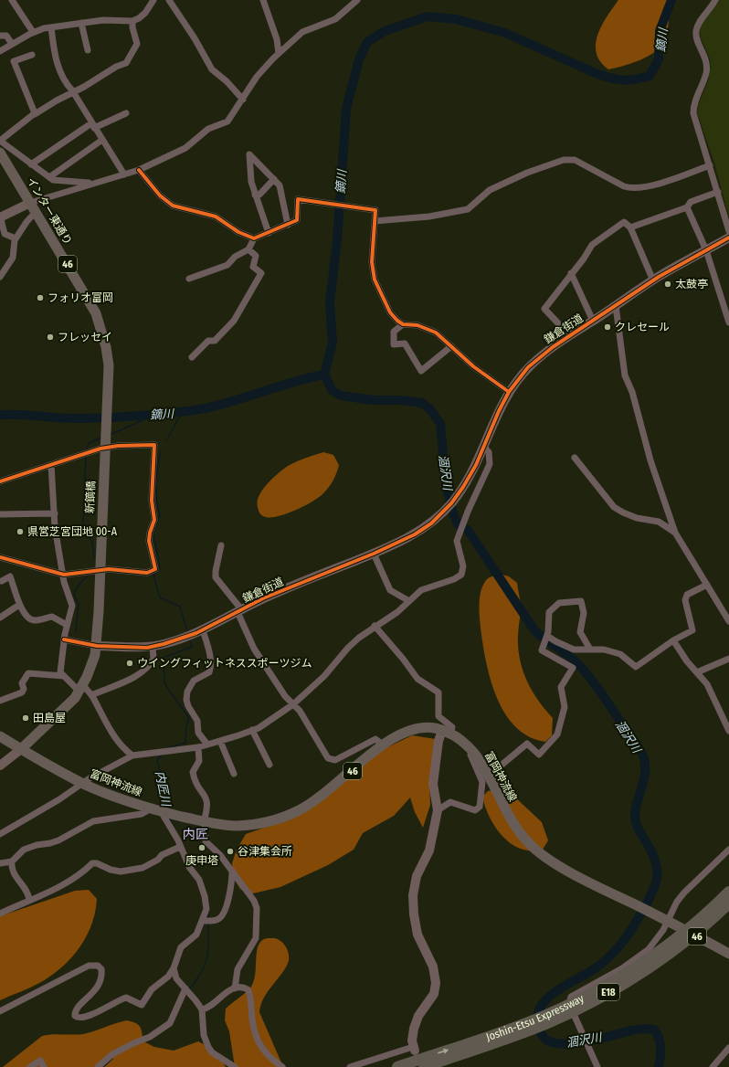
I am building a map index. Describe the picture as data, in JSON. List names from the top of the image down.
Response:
{
  "streets": {
    "highway": ["E18", "Joshin-Etsu Expressway"],
    "main road": [
      "インター東通り",
      "46",
      "新鏑橋",
      "富岡神流線"
    ],
    "street": ["鎌倉街道"]
  },
  "crossings": [
    ["インター東通り", "新鏑橋"],
    ["46", "鎌倉街道"],
    ["46", "新鏑橋"],
    ["46", "富岡神流線"],
    ["鎌倉街道", "新鏑橋"]
  ],
  "districts": ["内匠"],
  "water": ["鏑川", "涸沢川", "内匠川"],
  "places": [
    "太鼓亭",
    "フォリオ富岡",
    "クレセール",
    "フレッセイ",
    "県営芝宮団地 00-A",
    "ウイングフィットネススポーツジム",
    "田島屋",
    "庚申塔",
    "谷津集会所"
  ]
}
